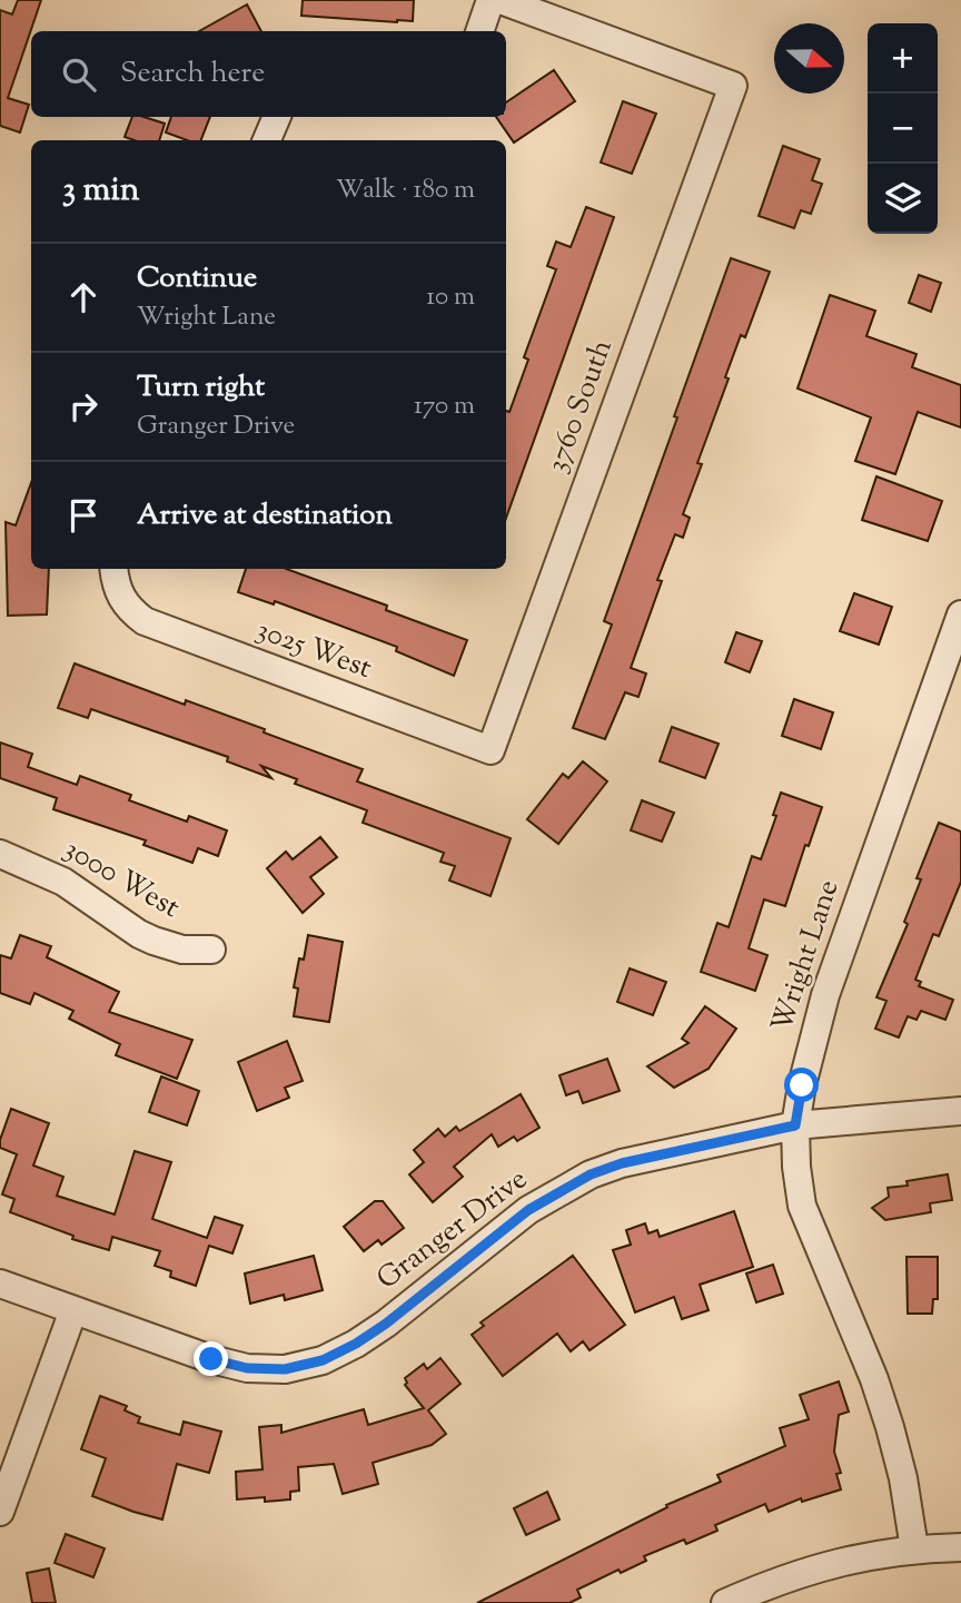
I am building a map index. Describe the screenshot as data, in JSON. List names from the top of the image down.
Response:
{
  "streets": {
    "street": [
      "3760 South",
      "3025 West",
      "3000 West",
      "Wright Lane",
      "Granger Drive"
    ]
  },
  "crossings": [
    ["3760 South", "3025 West"],
    ["Wright Lane", "Granger Drive"]
  ],
  "north": "right",
  "page": {
    "map_buttons": ["+", "−"],
    "search": "Search here",
    "heading": ["3 min", "Walk · 180 m"],
    "list": [
      ["Continue", "Wright Lane", "10 m"],
      ["Turn right", "Granger Drive", "170 m"],
      "Arrive at destination"
    ]
  }
}
